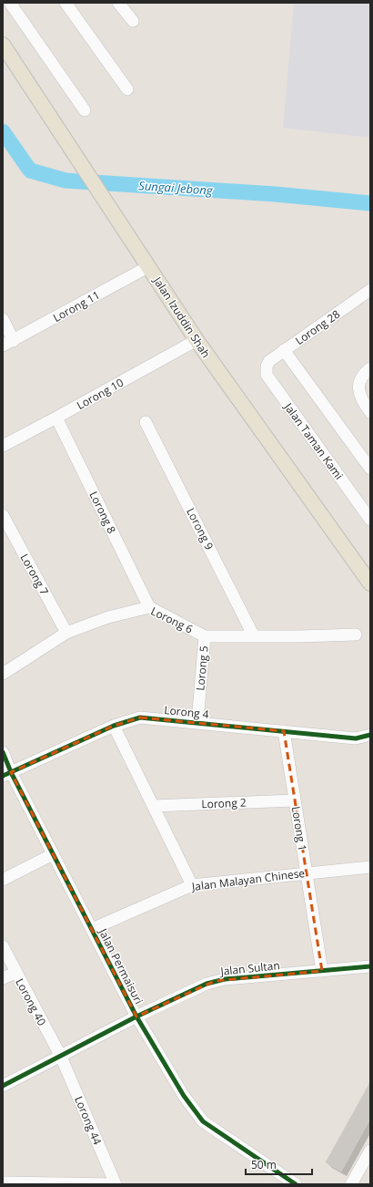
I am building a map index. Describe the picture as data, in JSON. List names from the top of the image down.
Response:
{
  "streets": {
    "main road": ["Jalan Izuddin Shah"],
    "street": [
      "Lorong 11",
      "Lorong 28",
      "Lorong 10",
      "Jalan Taman Kami",
      "Lorong 8",
      "Lorong 9",
      "Lorong 7",
      "Lorong 6",
      "Lorong 5",
      "Lorong 4",
      "Lorong 2",
      "Lorong 1",
      "Jalan Malayan Chinese",
      "Jalan Permaisuri",
      "Jalan Sultan",
      "Lorong 40",
      "Lorong 44"
    ]
  },
  "crossings": [
    ["Lorong 11", "Jalan Izuddin Shah"],
    ["Jalan Izuddin Shah", "Lorong 10"],
    ["Lorong 28", "Jalan Taman Kami"],
    ["Lorong 10", "Lorong 8"],
    ["Lorong 8", "Lorong 6"],
    ["Lorong 9", "Lorong 6"],
    ["Lorong 7", "Lorong 6"],
    ["Lorong 6", "Lorong 5"],
    ["Lorong 5", "Lorong 4"],
    ["Lorong 4", "Lorong 1"],
    ["Lorong 4", "Jalan Permaisuri"],
    ["Lorong 2", "Lorong 1"],
    ["Lorong 1", "Jalan Malayan Chinese"],
    ["Lorong 1", "Jalan Sultan"],
    ["Jalan Malayan Chinese", "Jalan Permaisuri"],
    ["Jalan Permaisuri", "Jalan Sultan"],
    ["Jalan Sultan", "Lorong 40"],
    ["Jalan Sultan", "Lorong 44"],
    ["Lorong 40", "Lorong 44"]
  ],
  "water": ["Sungai Jebong"],
  "scale_bar": "50 m"
}
